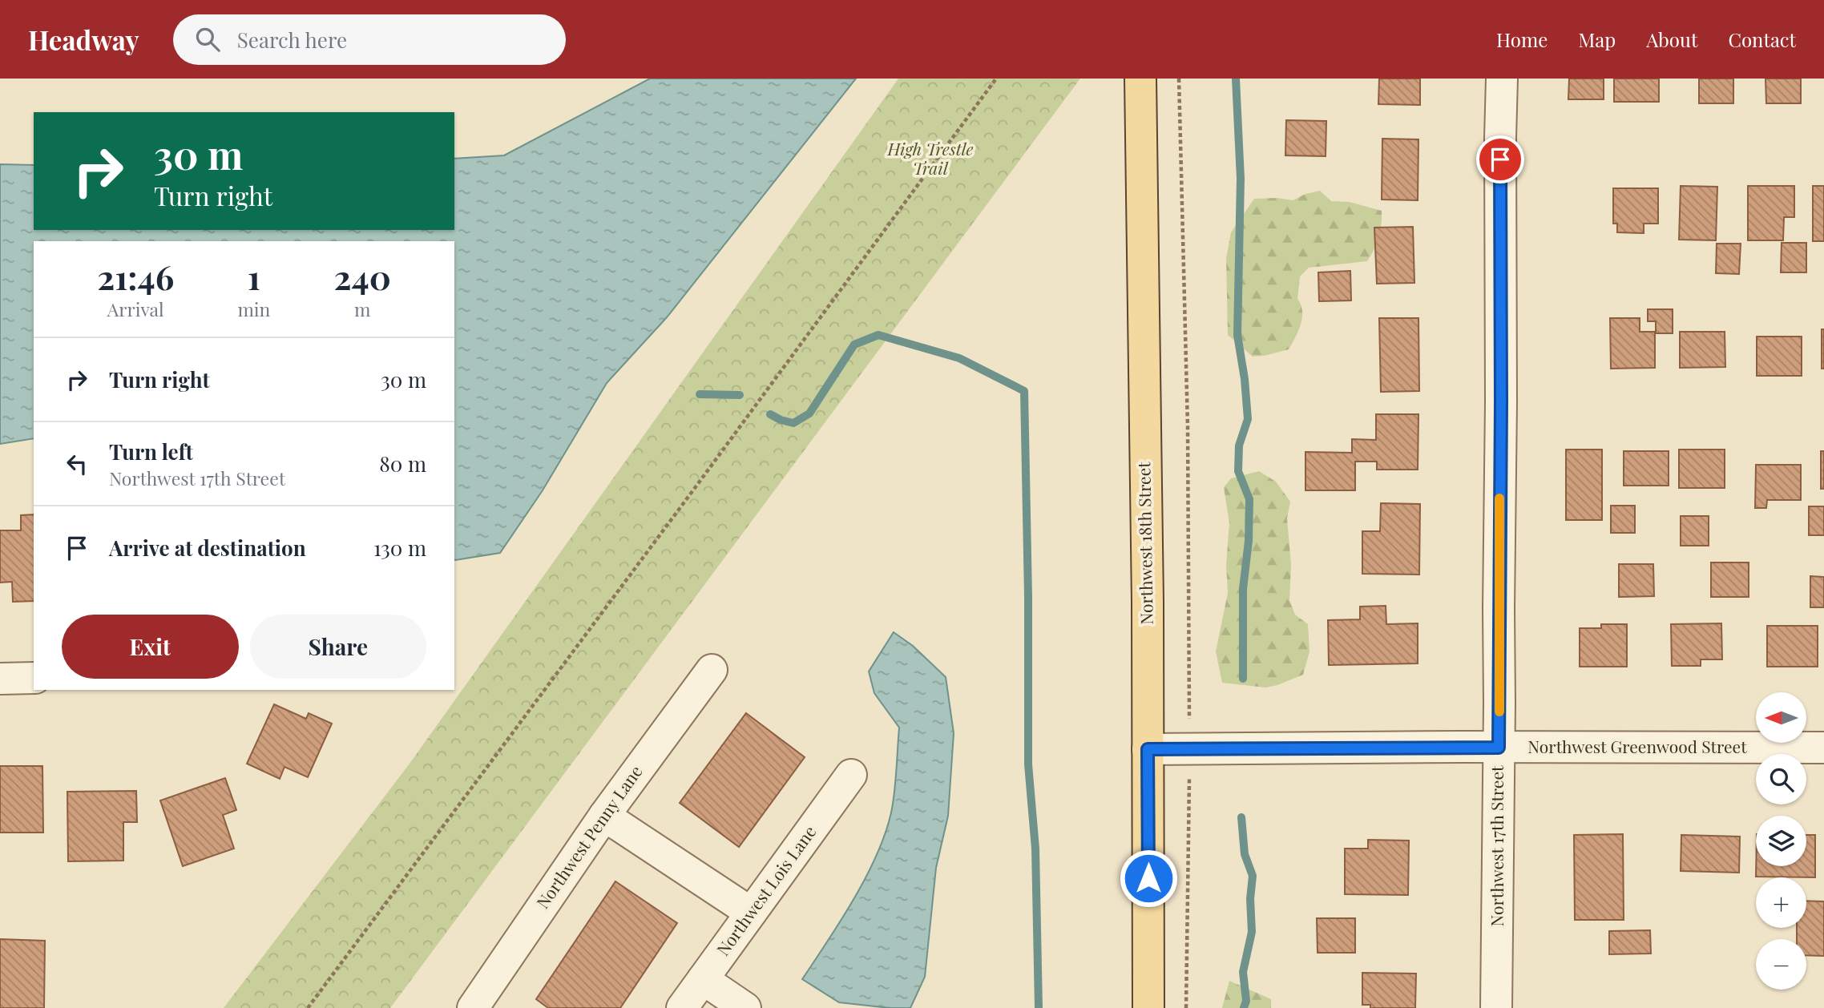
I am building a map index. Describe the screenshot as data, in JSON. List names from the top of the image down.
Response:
{
  "streets": {
    "main road": ["Northwest 18th Street"],
    "street": [
      "Northwest Greenwood Street",
      "Northwest Penny Lane",
      "Northwest 17th Street",
      "Northwest Lois Lane"
    ]
  },
  "crossings": [
    ["Northwest 18th Street", "Northwest Greenwood Street"],
    ["Northwest Greenwood Street", "Northwest 17th Street"]
  ],
  "parks": ["High Trestle Trail"],
  "north": "left",
  "page": {
    "header": "Headway",
    "search": "Search here",
    "nav": [
      "Home",
      "Map",
      "About",
      "Contact"
    ],
    "turn": ["30 m", "Turn right"],
    "eta": [
      "21:46",
      "Arrival",
      "1",
      "min",
      "240",
      "m"
    ],
    "list": [
      {
        "name": "Turn right",
        "value": "30 m"
      },
      {
        "name": "Turn left",
        "note": "Northwest 17th Street",
        "value": "80 m"
      },
      {
        "name": "Arrive at destination",
        "value": "130 m"
      }
    ],
    "buttons": ["Exit", "Share"],
    "map_buttons": ["+", "−"]
  }
}
